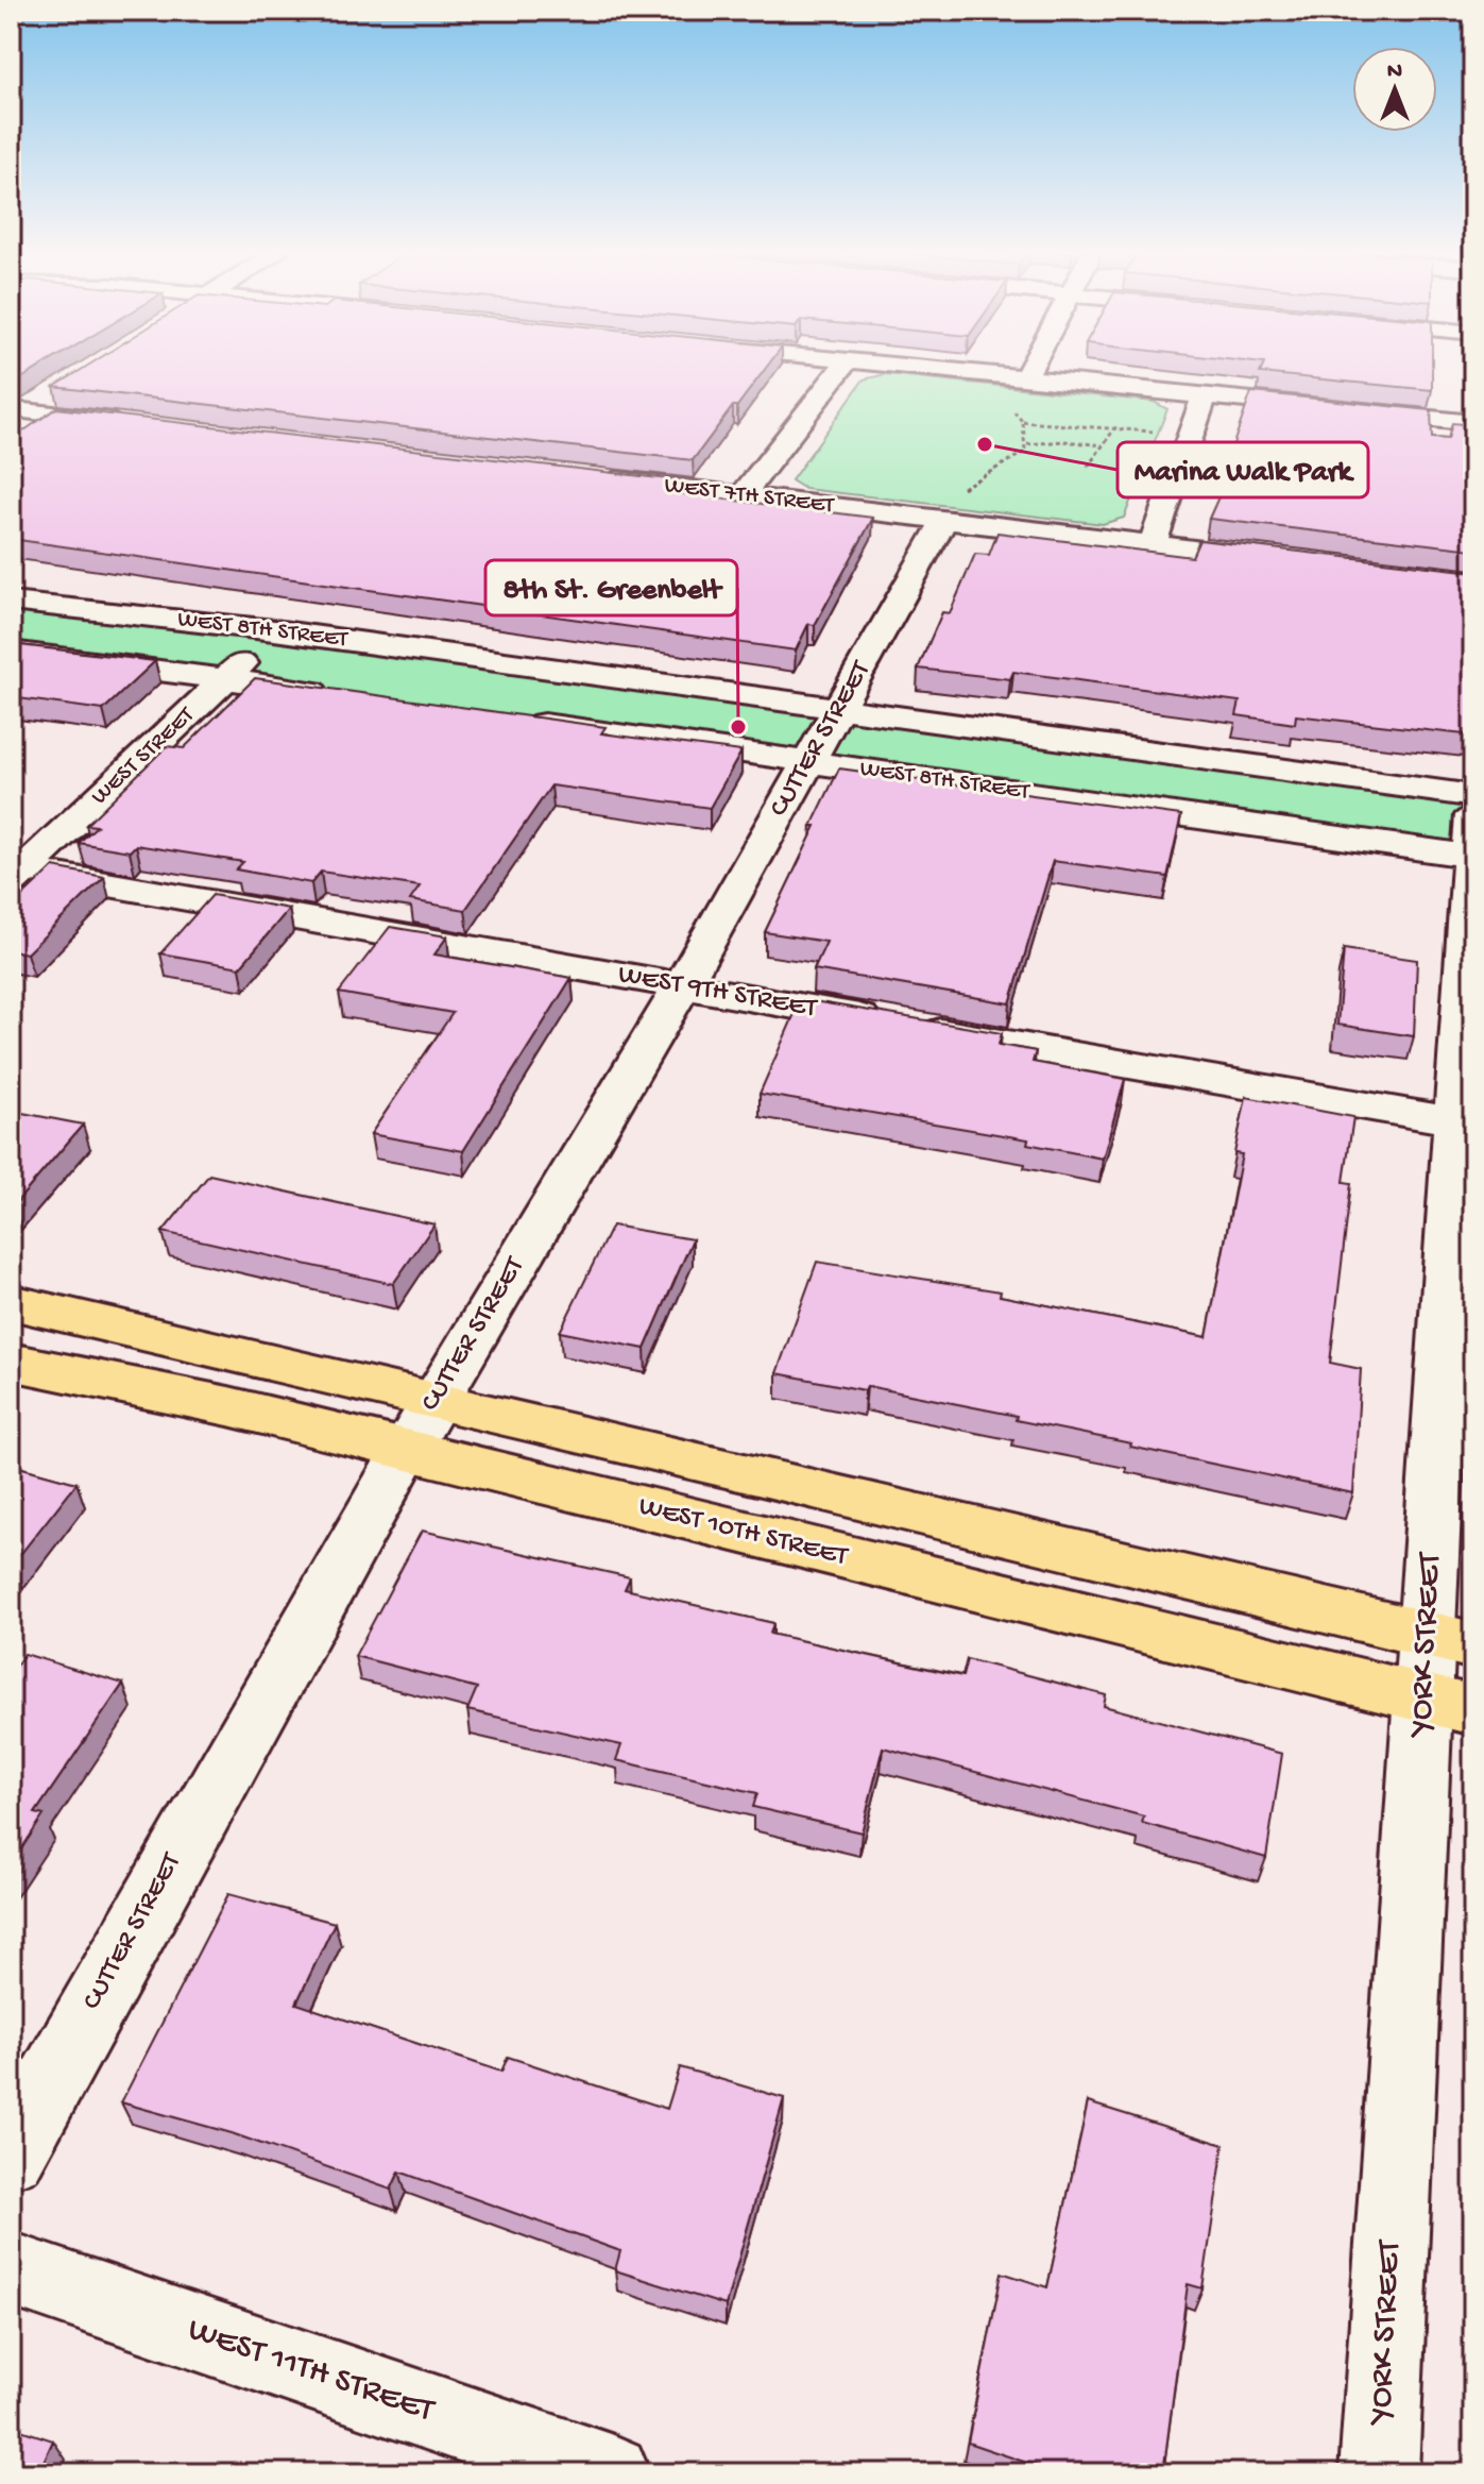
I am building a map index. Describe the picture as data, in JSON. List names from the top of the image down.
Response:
{
  "streets": {
    "main road": ["WEST 10TH STREET"],
    "street": [
      "WEST 7TH STREET",
      "WEST 8TH STREET",
      "CUTTER STREET",
      "WEST STREET",
      "WEST 9TH STREET",
      "YORK STREET",
      "WEST 11TH STREET"
    ]
  },
  "crossings": [
    ["WEST 7TH STREET", "CUTTER STREET"],
    ["WEST 8TH STREET", "CUTTER STREET"],
    ["WEST 8TH STREET", "WEST STREET"],
    ["WEST 8TH STREET", "YORK STREET"],
    ["CUTTER STREET", "WEST 9TH STREET"],
    ["CUTTER STREET", "WEST 10TH STREET"],
    ["WEST STREET", "WEST 9TH STREET"],
    ["WEST 9TH STREET", "YORK STREET"],
    ["WEST 10TH STREET", "YORK STREET"]
  ],
  "places": ["Marina Walk Park", "8th St. Greenbelt"],
  "north": "top"
}
